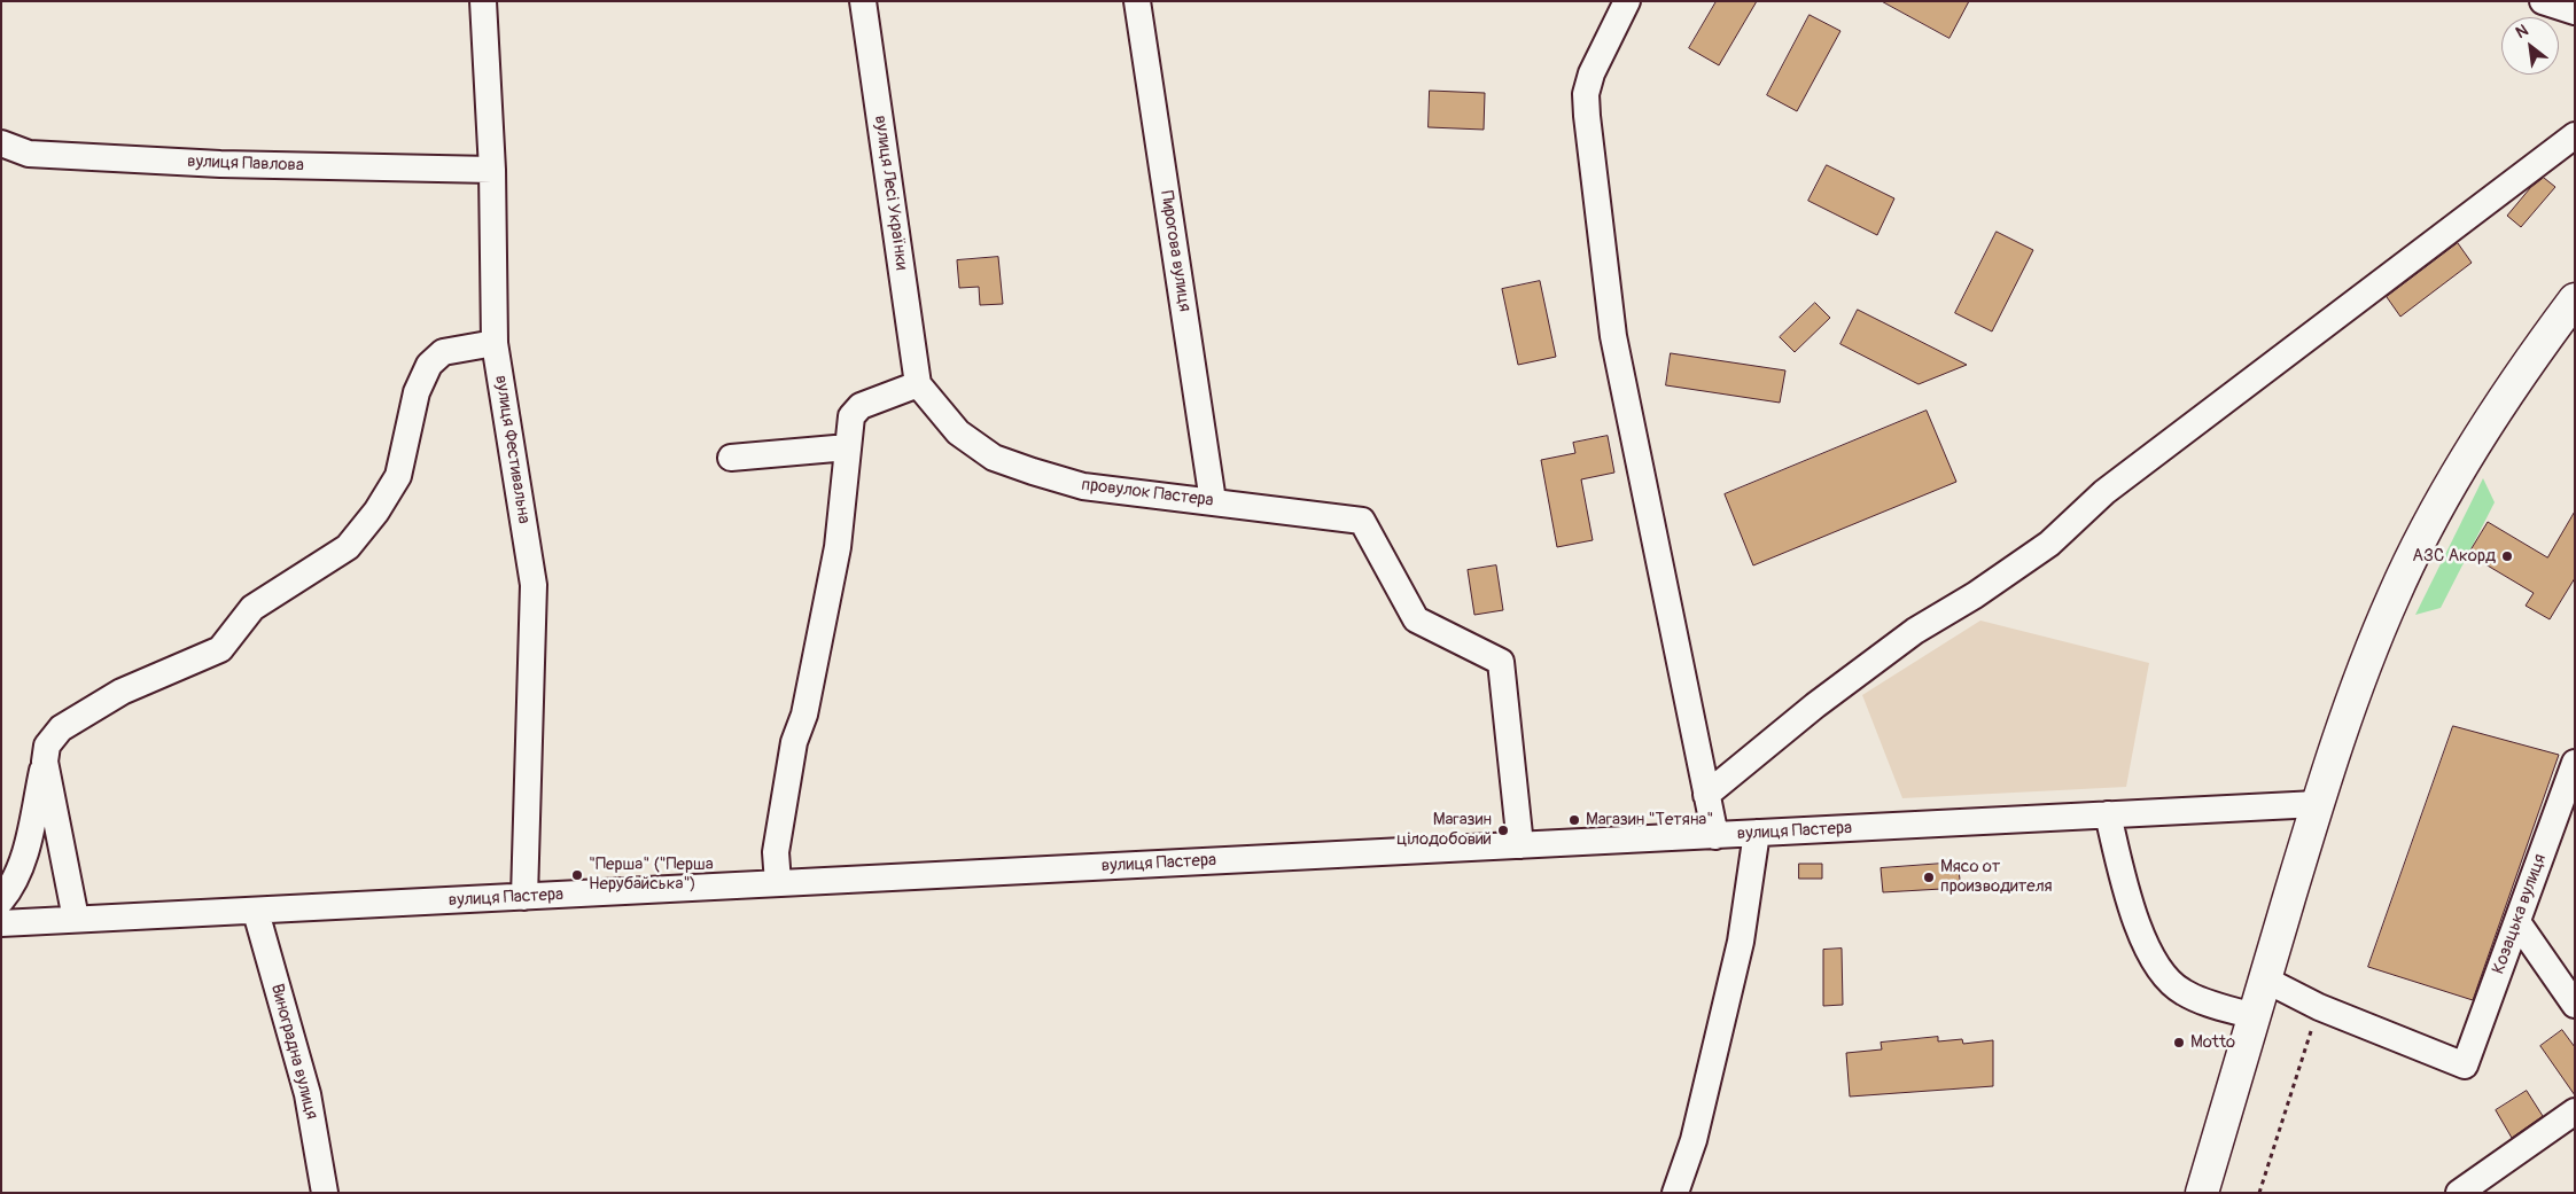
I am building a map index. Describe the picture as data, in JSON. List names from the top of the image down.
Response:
{
  "streets": {
    "street": [
      "вулиця Павлова",
      "вулиця Лесі Українки",
      "Пирогова вулиця",
      "вулиця Фестивальна",
      "провулок Пастера",
      "вулиця Пастера",
      "Козацька вулиця",
      "Виноградна вулиця"
    ]
  },
  "crossings": [
    ["вулиця Павлова", "вулиця Фестивальна"],
    ["вулиця Лесі Українки", "провулок Пастера"],
    ["Пирогова вулиця", "провулок Пастера"],
    ["вулиця Фестивальна", "вулиця Пастера"],
    ["провулок Пастера", "вулиця Пастера"],
    ["вулиця Пастера", "Виноградна вулиця"]
  ],
  "places": [
    "АЗС Акорд",
    "Магазин \"Тетяна\"",
    "Магазин цілодобовий",
    "\"Перша\" (\"Перша Нерубайська\")",
    "Мясо от производителя",
    "Motto"
  ],
  "north": "top left"
}
